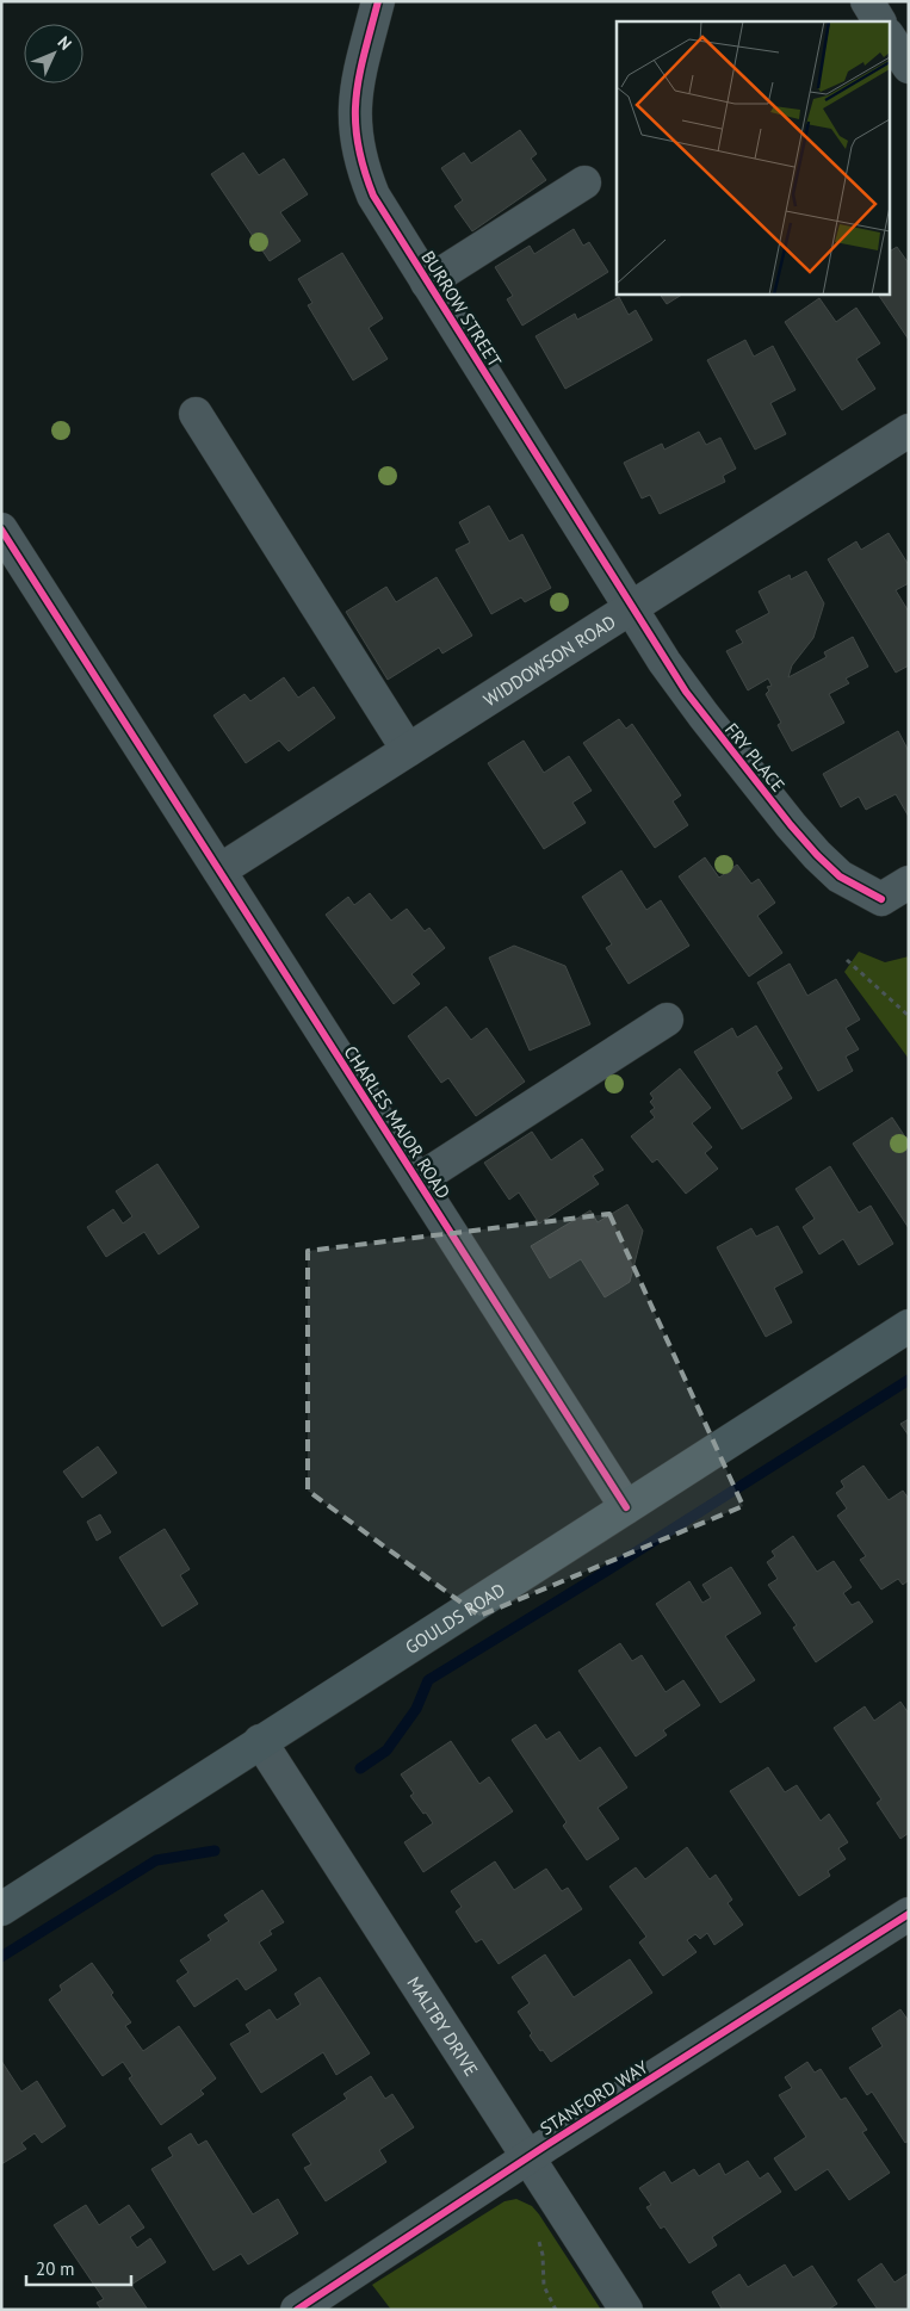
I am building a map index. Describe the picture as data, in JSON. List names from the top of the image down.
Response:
{
  "streets": {
    "main road": ["GOULDS ROAD"],
    "street": [
      "BURROW STREET",
      "WIDDOWSON ROAD",
      "FRY PLACE",
      "CHARLES MAJOR ROAD",
      "MALTBY DRIVE",
      "STANFORD WAY"
    ]
  },
  "crossings": [
    ["BURROW STREET", "WIDDOWSON ROAD"],
    ["BURROW STREET", "FRY PLACE"],
    ["WIDDOWSON ROAD", "FRY PLACE"],
    ["WIDDOWSON ROAD", "CHARLES MAJOR ROAD"],
    ["CHARLES MAJOR ROAD", "GOULDS ROAD"],
    ["GOULDS ROAD", "MALTBY DRIVE"],
    ["MALTBY DRIVE", "STANFORD WAY"]
  ],
  "scale_bar": "20 m",
  "north": "top right"
}
